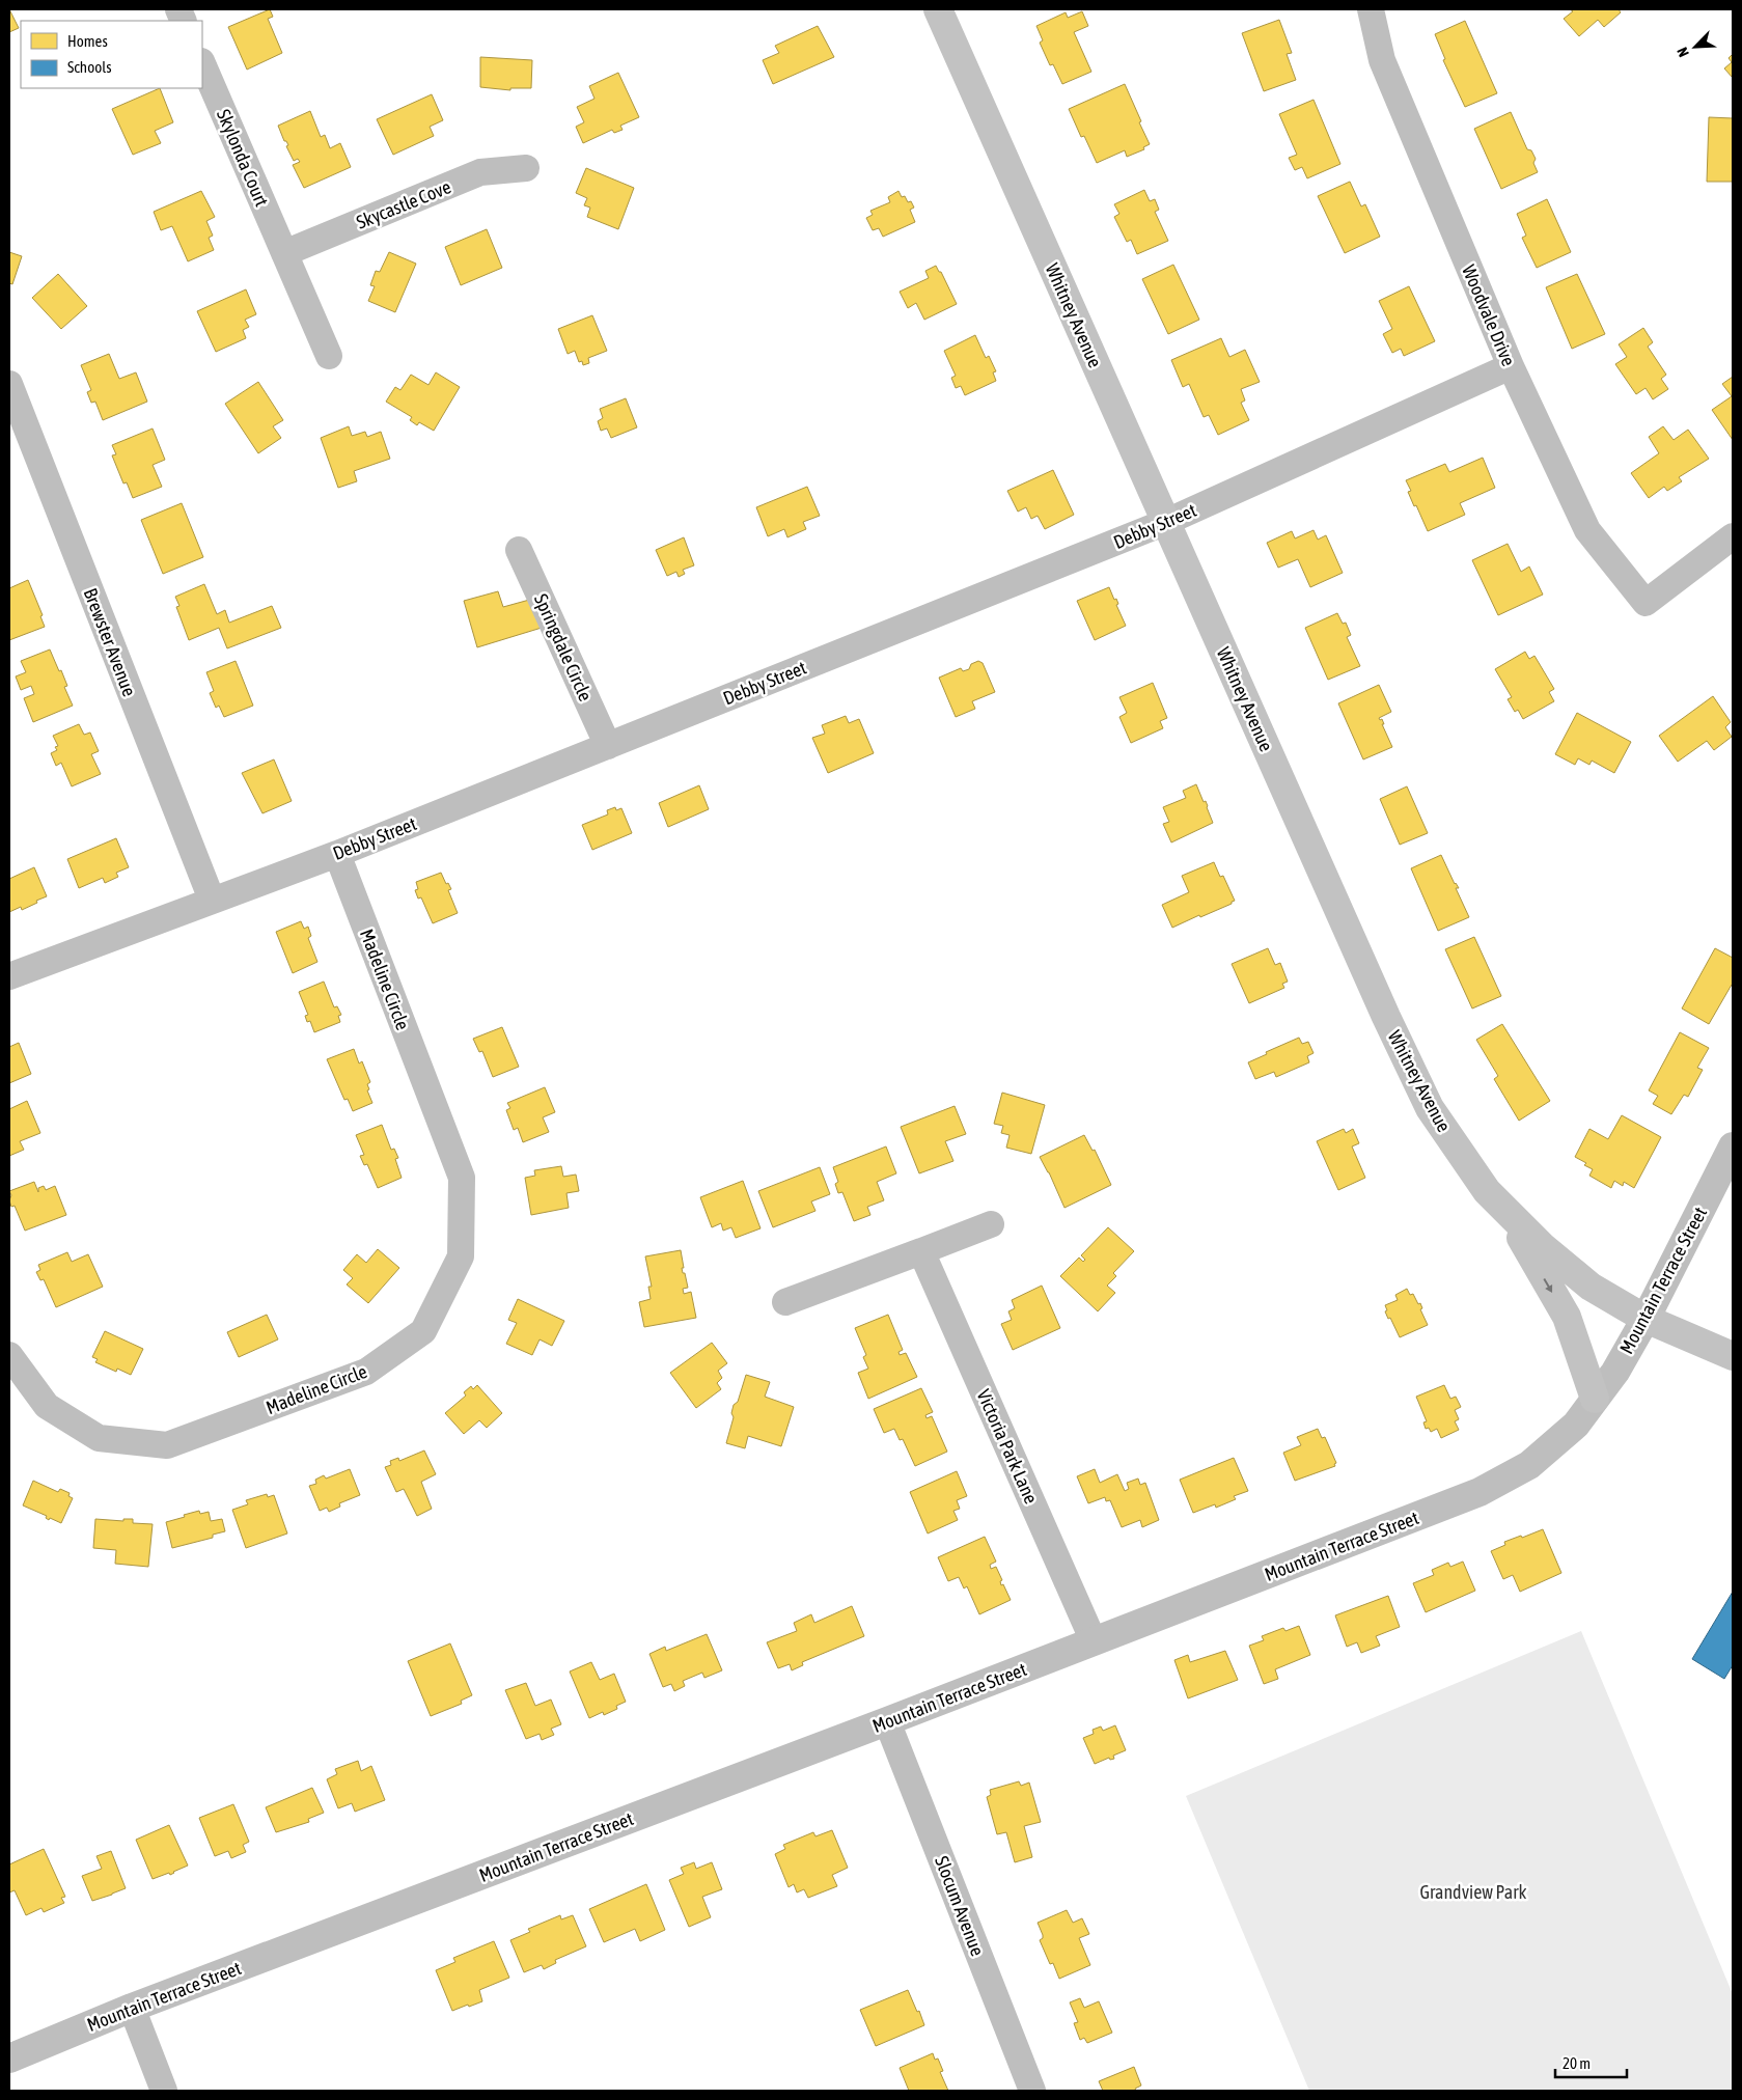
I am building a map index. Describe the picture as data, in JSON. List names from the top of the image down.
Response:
{
  "streets": {
    "main road": ["Whitney Avenue"],
    "street": [
      "Skylonda Court",
      "Skycastle Cove",
      "Woodvale Drive",
      "Debby Street",
      "Brewster Avenue",
      "Springdale Circle",
      "Madeline Circle",
      "Mountain Terrace Street",
      "Victoria Park Lane",
      "Slocum Avenue"
    ]
  },
  "crossings": [
    ["Skylonda Court", "Skycastle Cove"],
    ["Whitney Avenue", "Debby Street"],
    ["Whitney Avenue", "Mountain Terrace Street"],
    ["Woodvale Drive", "Debby Street"],
    ["Debby Street", "Brewster Avenue"],
    ["Debby Street", "Springdale Circle"],
    ["Debby Street", "Madeline Circle"],
    ["Mountain Terrace Street", "Victoria Park Lane"],
    ["Mountain Terrace Street", "Slocum Avenue"]
  ],
  "parks": ["Grandview Park"],
  "legend": ["Homes", "Schools"],
  "scale_bar": "20 m",
  "north": "bottom left"
}
